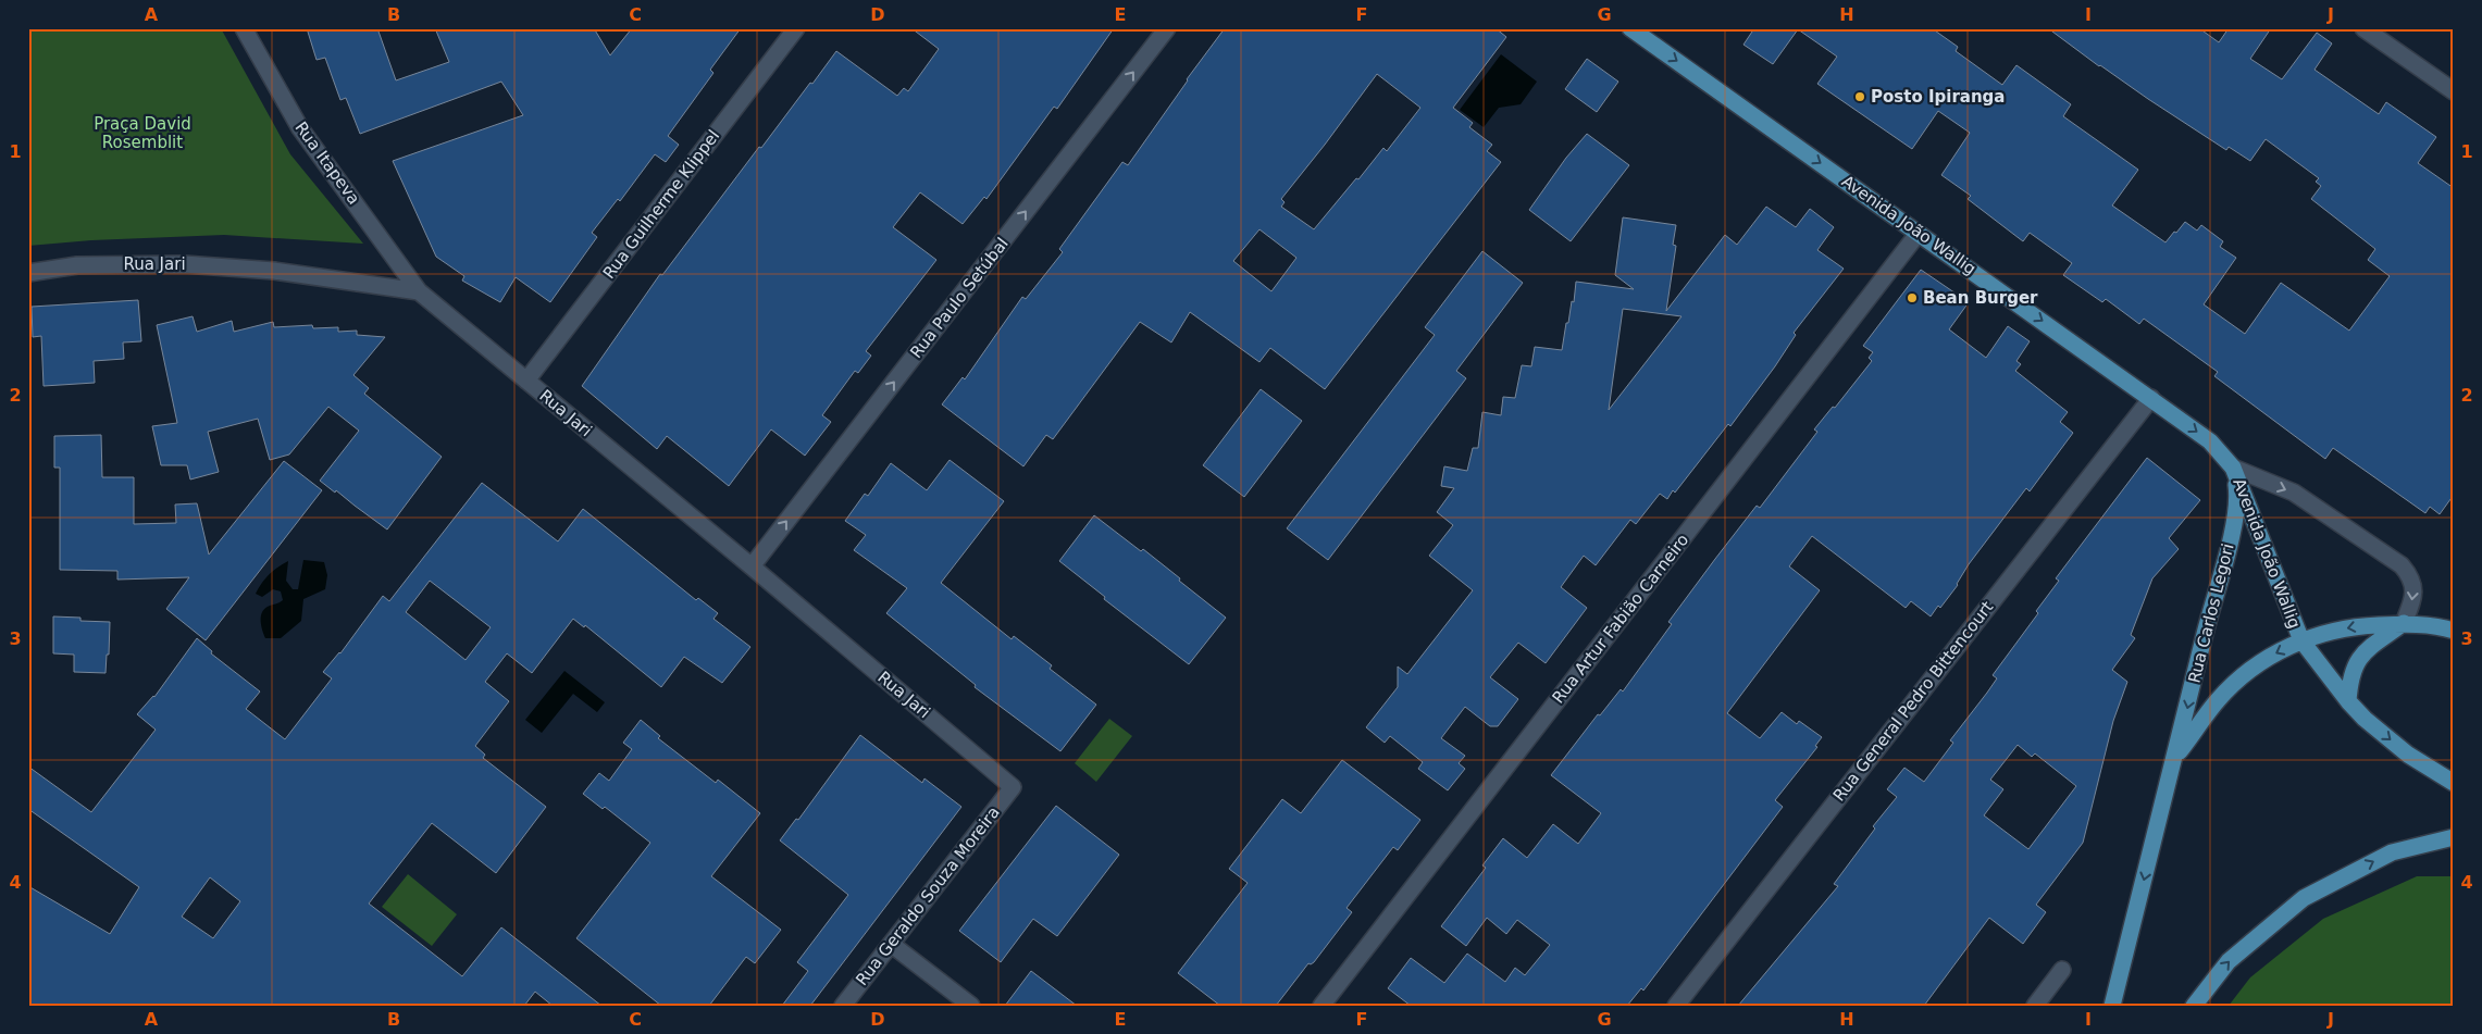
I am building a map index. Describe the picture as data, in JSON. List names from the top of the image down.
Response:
{
  "streets": {
    "main road": ["Avenida João Wallig", "Rua Carlos Legori"],
    "street": [
      "Rua Itapeva",
      "Rua Guilherme Klippel",
      "Rua Jari",
      "Rua Paulo Setúbal",
      "Rua Artur Fabião Carneiro",
      "Rua General Pedro Bittencourt",
      "Rua Geraldo Souza Moreira"
    ]
  },
  "crossings": [
    ["Rua Itapeva", "Rua Jari"],
    ["Rua Guilherme Klippel", "Rua Jari"],
    ["Avenida João Wallig", "Rua Carlos Legori"],
    ["Avenida João Wallig", "Rua Artur Fabião Carneiro"],
    ["Avenida João Wallig", "Rua General Pedro Bittencourt"],
    ["Rua Jari", "Rua Paulo Setúbal"],
    ["Rua Jari", "Rua Geraldo Souza Moreira"]
  ],
  "one_way": ["Avenida João Wallig", "Rua Paulo Setúbal", "Rua Carlos Legori"],
  "parks": ["Praça David Rosemblit"],
  "places": ["Posto Ipiranga", "Bean Burger"],
  "grid": {
    "columns": [
      "A",
      "B",
      "C",
      "D",
      "E",
      "F",
      "G",
      "H",
      "I",
      "J"
    ],
    "rows": [
      "1",
      "2",
      "3",
      "4"
    ]
  }
}
